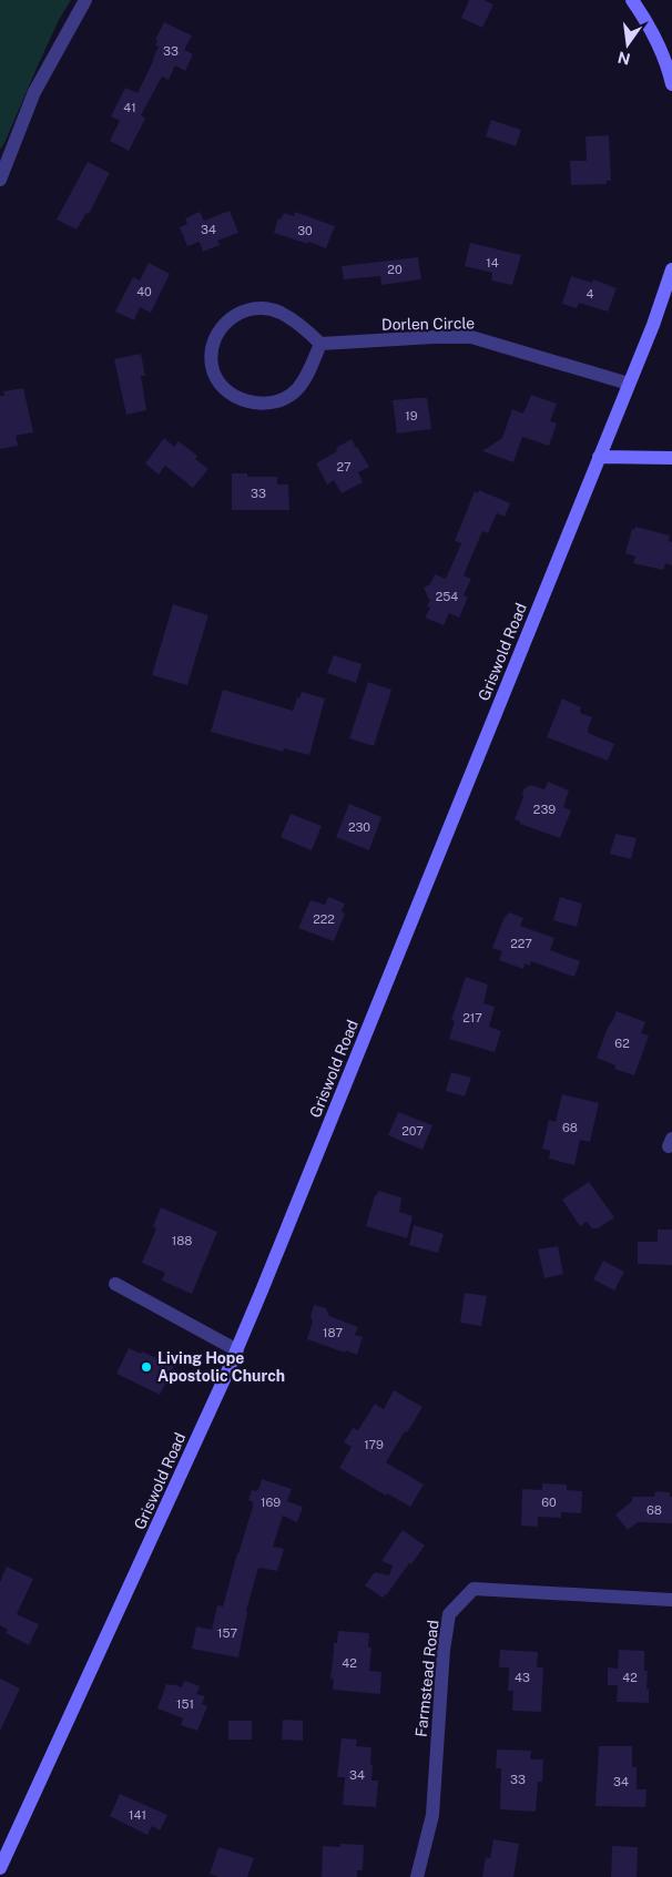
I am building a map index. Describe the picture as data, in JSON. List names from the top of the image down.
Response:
{
  "streets": {
    "street": ["Dorlen Circle", "Griswold Road", "Farmstead Road"]
  },
  "crossings": [
    ["Dorlen Circle", "Griswold Road"]
  ],
  "places": ["Living Hope Apostolic Church"],
  "house_numbers": [
    "33",
    "41",
    "34",
    "30",
    "14",
    "20",
    "40",
    "4",
    "19",
    "27",
    "33",
    "254",
    "239",
    "230",
    "222",
    "227",
    "217",
    "62",
    "68",
    "207",
    "188",
    "187",
    "179",
    "169",
    "60",
    "68",
    "157",
    "42",
    "43",
    "42",
    "151",
    "34",
    "33",
    "34",
    "141"
  ],
  "north": "bottom"
}
